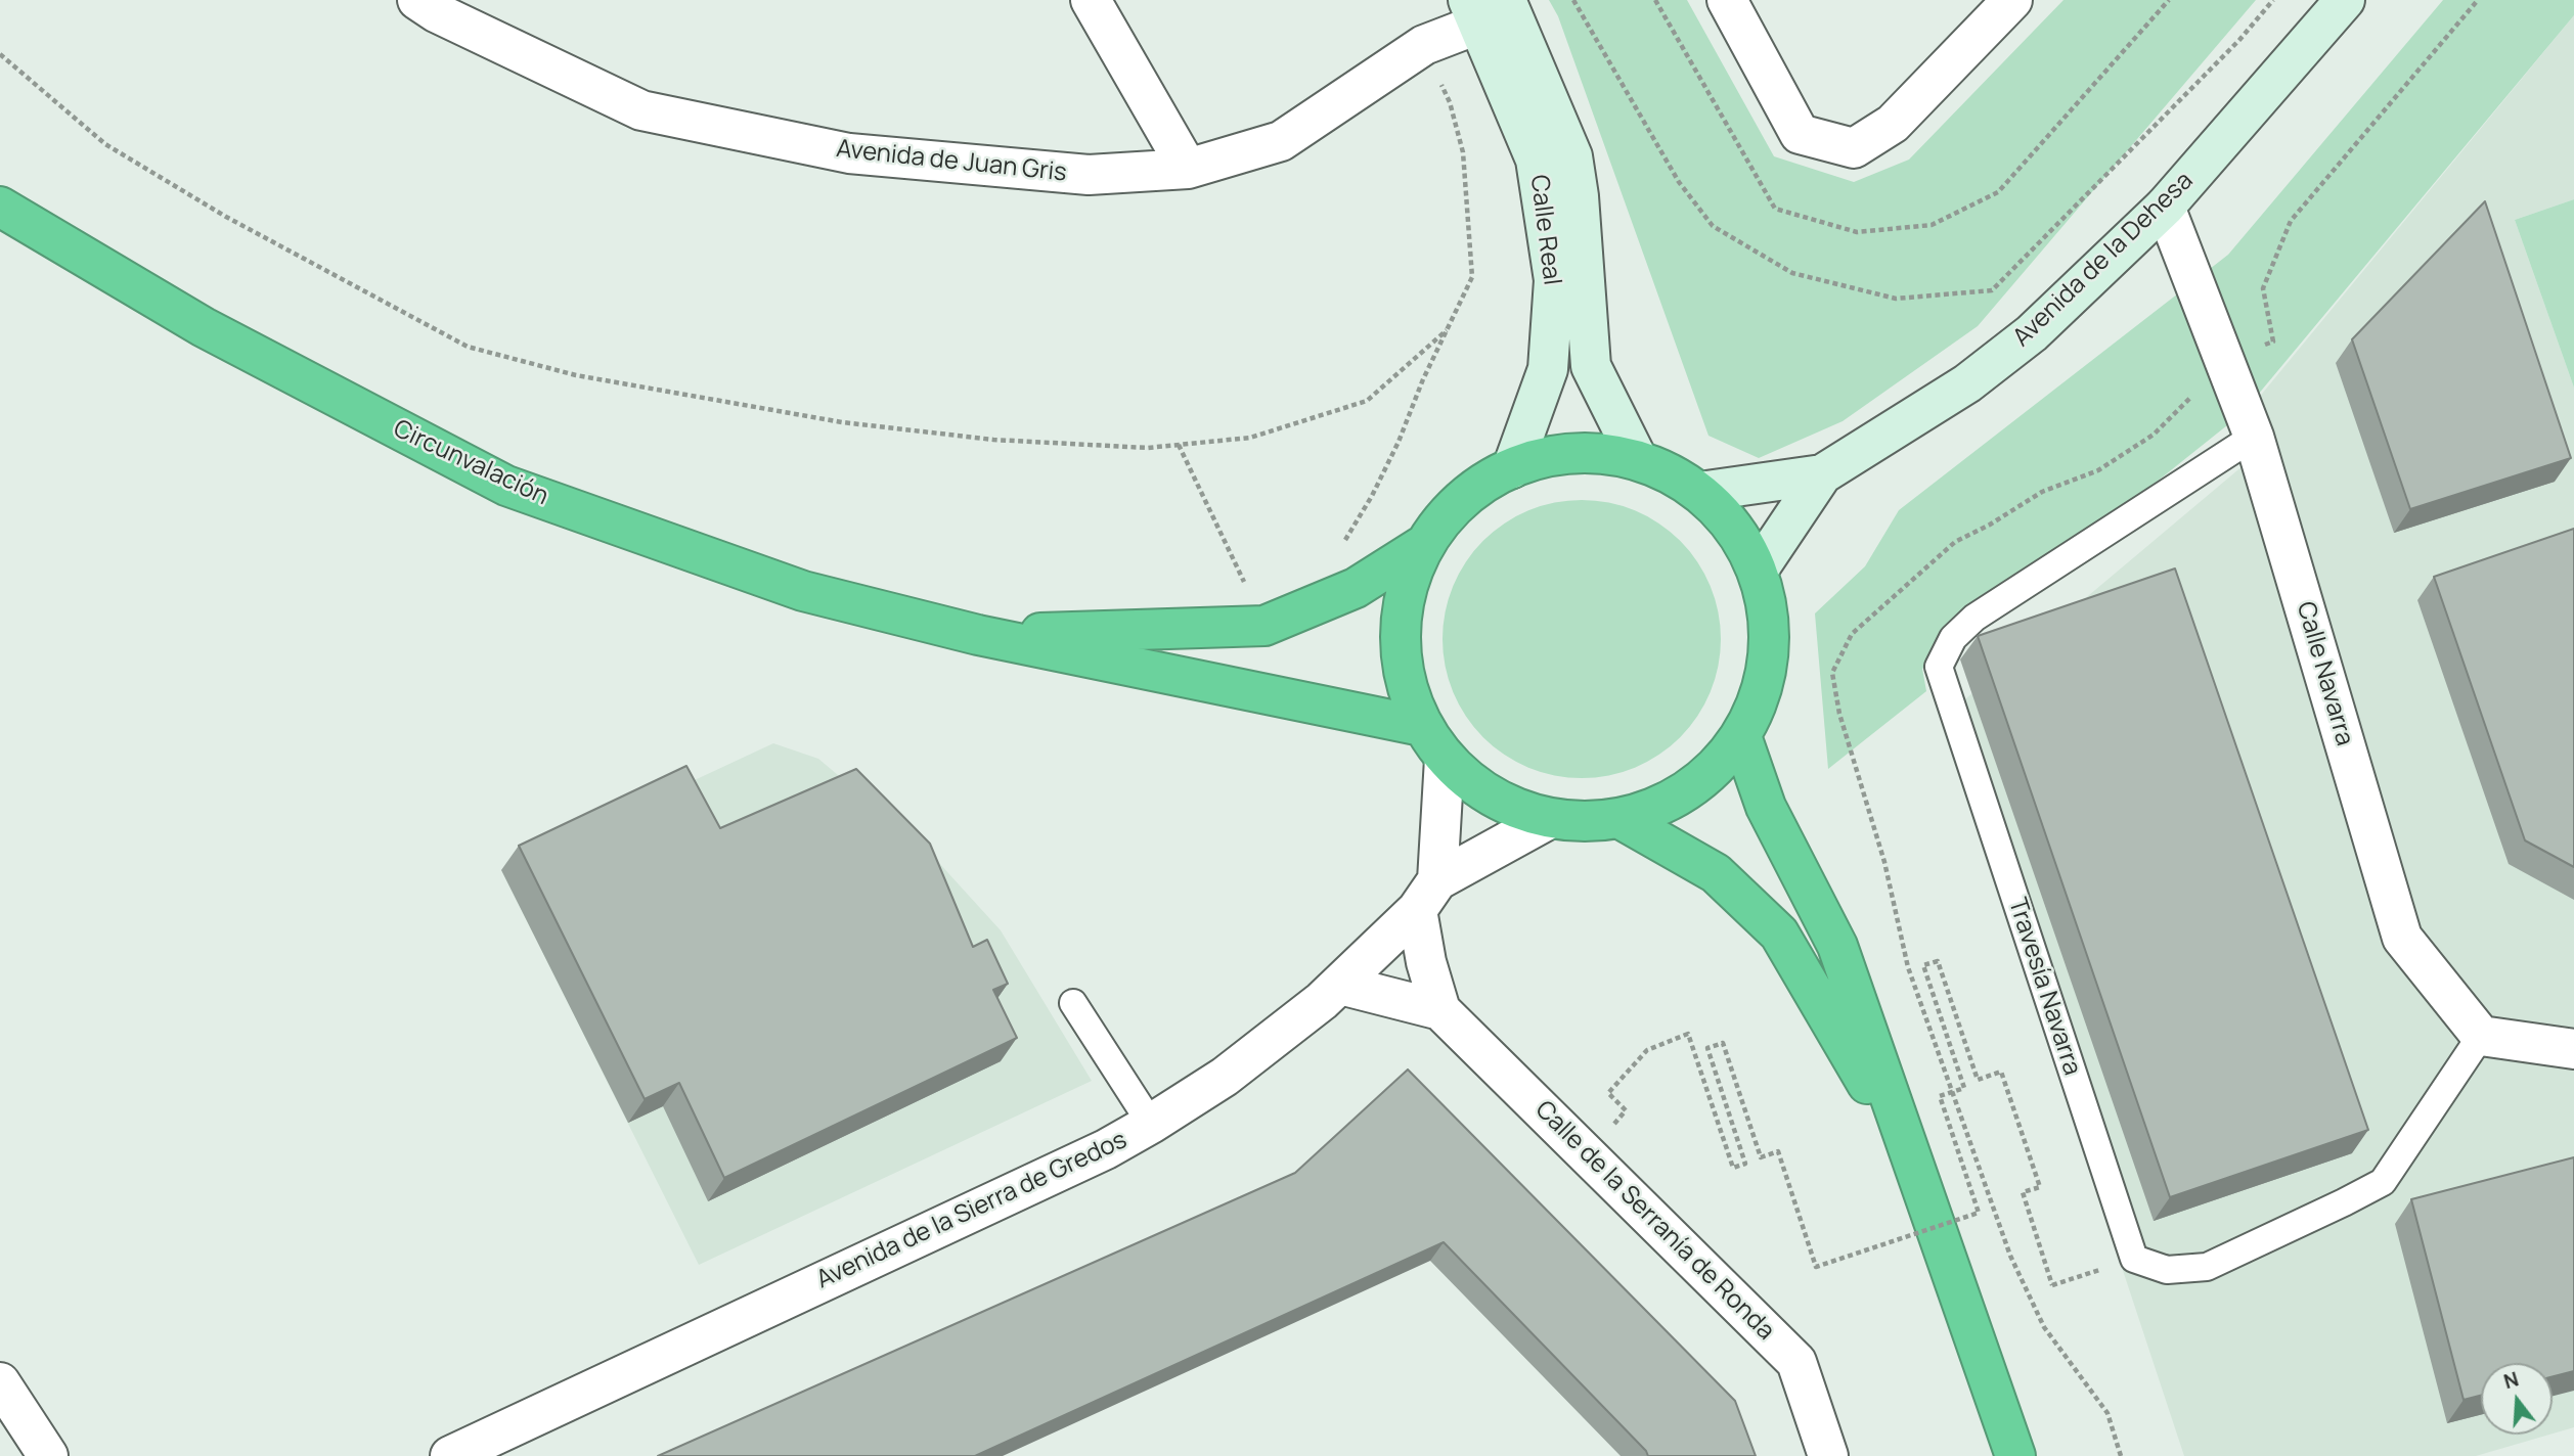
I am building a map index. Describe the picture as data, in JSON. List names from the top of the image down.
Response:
{
  "streets": {
    "highway": ["Circunvalación"],
    "street": [
      "Avenida de Juan Gris",
      "Calle Real",
      "Avenida de la Dehesa",
      "Calle Navarra",
      "Avenida de la Sierra de Gredos",
      "Calle de la Serranía de Ronda"
    ],
    "lane": ["Travesía Navarra"]
  },
  "crossings": [
    ["Avenida de Juan Gris", "Calle Real"],
    ["Avenida de la Dehesa", "Calle Navarra"],
    ["Calle Navarra", "Travesía Navarra"],
    ["Avenida de la Sierra de Gredos", "Calle de la Serranía de Ronda"]
  ],
  "north": "top"
}
